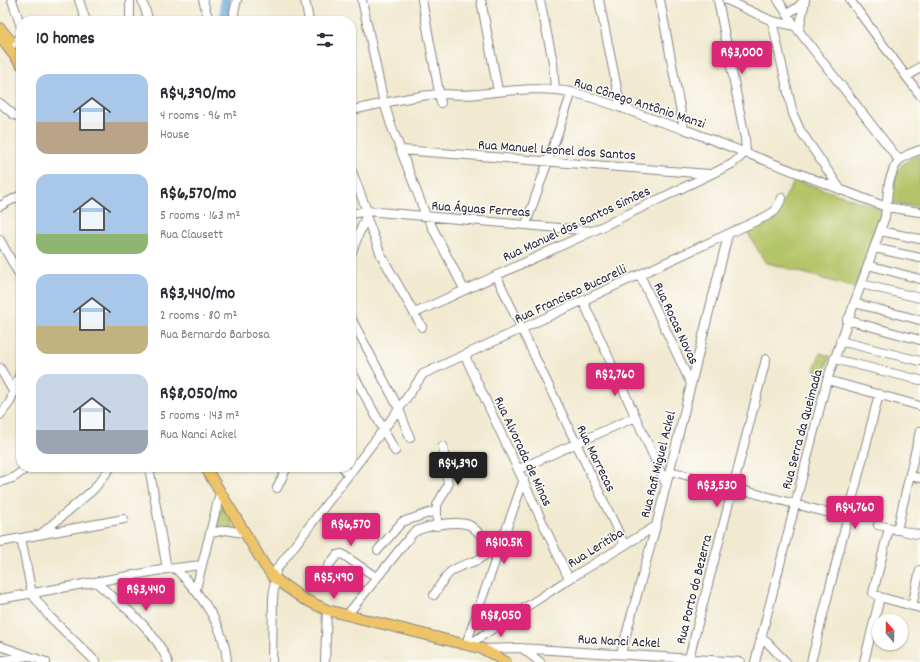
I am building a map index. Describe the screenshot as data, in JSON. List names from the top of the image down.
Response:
{
  "streets": {
    "street": [
      "Rua Cônego Antônio Manzi",
      "Rua Manuel Leonel dos Santos",
      "Rua Águas Ferreas",
      "Rua Manuel dos Santos Simões",
      "Rua Francisco Bucarelli",
      "Rua Rocas Novas",
      "Rua Serra da Queimada",
      "Rua Alvorada de Minas",
      "Rua Marrecas",
      "Rua Rafi Miguel Ackel",
      "Rua Leritiba",
      "Rua Porto do Bezerra",
      "Rua Nanci Ackel"
    ]
  },
  "crossings": [
    ["Rua Cônego Antônio Manzi", "Rua Manuel dos Santos Simões"],
    ["Rua Cônego Antônio Manzi", "Rua Serra da Queimada"],
    ["Rua Manuel Leonel dos Santos", "Rua Manuel dos Santos Simões"],
    ["Rua Águas Ferreas", "Rua Manuel dos Santos Simões"],
    ["Rua Manuel dos Santos Simões", "Rua Marrecas"],
    ["Rua Francisco Bucarelli", "Rua Rocas Novas"],
    ["Rua Francisco Bucarelli", "Rua Alvorada de Minas"],
    ["Rua Francisco Bucarelli", "Rua Marrecas"],
    ["Rua Francisco Bucarelli", "Rua Rafi Miguel Ackel"],
    ["Rua Rocas Novas", "Rua Rafi Miguel Ackel"],
    ["Rua Alvorada de Minas", "Rua Leritiba"],
    ["Rua Marrecas", "Rua Leritiba"],
    ["Rua Rafi Miguel Ackel", "Rua Leritiba"],
    ["Rua Rafi Miguel Ackel", "Rua Nanci Ackel"],
    ["Rua Porto do Bezerra", "Rua Nanci Ackel"]
  ],
  "north": "top",
  "page": {
    "heading": "10 homes",
    "price": [
      "R$3,000",
      "R$2,760",
      "R$4,390",
      "R$3,530",
      "R$4,760",
      "R$6,570",
      "R$10.5K",
      "R$5,490",
      "R$3,440",
      "R$8,050"
    ],
    "list": [
      {
        "name": "R$4,390/mo",
        "note": "4 rooms · 96 m² · House"
      },
      {
        "name": "R$6,570/mo",
        "note": "5 rooms · 163 m² · Rua Clausett"
      },
      {
        "name": "R$3,440/mo",
        "note": "2 rooms · 80 m² · Rua Bernardo Barbosa"
      },
      {
        "name": "R$8,050/mo",
        "note": "5 rooms · 143 m² · Rua Nanci Ackel"
      }
    ]
  }
}
